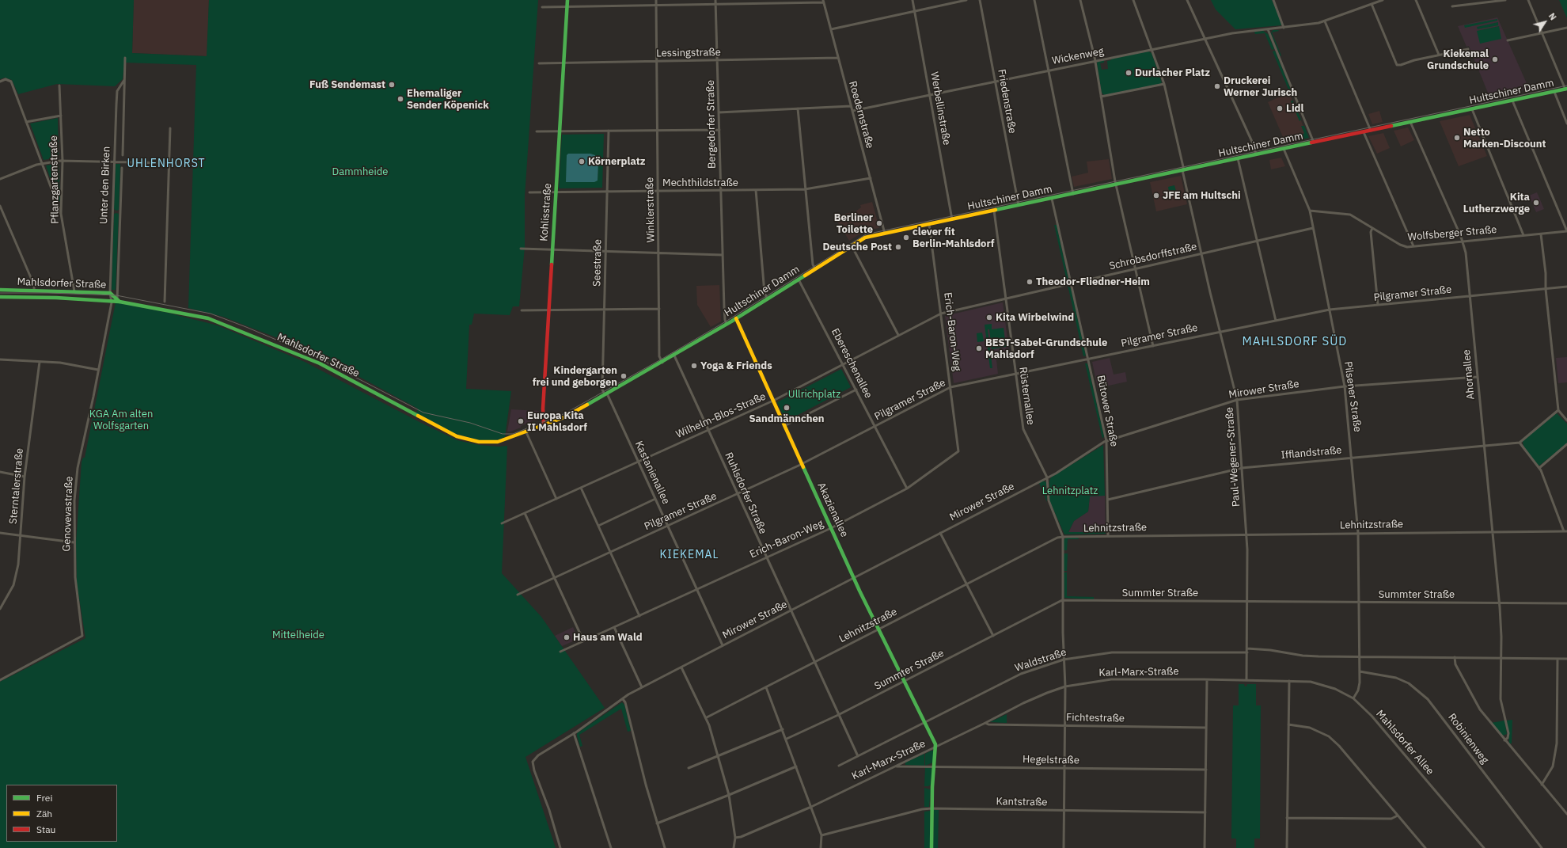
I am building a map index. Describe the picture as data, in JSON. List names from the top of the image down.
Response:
{
  "streets": {
    "main road": [
      "Hultschiner Damm",
      "Kohlisstraße",
      "Mahlsdorfer Straße",
      "Akazienallee"
    ],
    "street": [
      "Lessingstraße",
      "Wickenweg",
      "Friedenstraße",
      "Werbellinstraße",
      "Roedernstraße",
      "Bergedorfer Straße",
      "Pflanzgartenstraße",
      "Mechthildstraße",
      "Unter den Birken",
      "Winklerstraße",
      "Wolfsberger Straße",
      "Schrobsdorffstraße",
      "Seestraße",
      "Pilgramer Straße",
      "Erich-Baron-Weg",
      "Ebereschenallee",
      "Ahornallee",
      "Mirower Straße",
      "Rüsternallee",
      "Pilsener Straße",
      "Bütower Straße",
      "Wilhelm-Blos-Straße",
      "Ifflandstraße",
      "Paul-Wegener-Straße",
      "Kastanienallee",
      "Sterntalerstraße",
      "Ruhlsdorfer Straße",
      "Genovevastraße",
      "Lehnitzstraße",
      "Summter Straße",
      "Waldstraße",
      "Karl-Marx-Straße",
      "Fichtestraße",
      "Robinienweg",
      "Mahlsdorfer Allee",
      "Hegelstraße",
      "Kantstraße"
    ]
  },
  "crossings": [
    ["Lessingstraße", "Roedernstraße"],
    ["Lessingstraße", "Bergedorfer Straße"],
    ["Lessingstraße", "Winklerstraße"],
    ["Lessingstraße", "Kohlisstraße"],
    ["Wickenweg", "Friedenstraße"],
    ["Wickenweg", "Werbellinstraße"],
    ["Wickenweg", "Roedernstraße"],
    ["Wickenweg", "Paul-Wegener-Straße"],
    ["Hultschiner Damm", "Friedenstraße"],
    ["Hultschiner Damm", "Werbellinstraße"],
    ["Hultschiner Damm", "Roedernstraße"],
    ["Hultschiner Damm", "Bergedorfer Straße"],
    ["Hultschiner Damm", "Winklerstraße"],
    ["Hultschiner Damm", "Kohlisstraße"],
    ["Hultschiner Damm", "Seestraße"],
    ["Hultschiner Damm", "Mahlsdorfer Straße"],
    ["Hultschiner Damm", "Erich-Baron-Weg"],
    ["Hultschiner Damm", "Ebereschenallee"],
    ["Hultschiner Damm", "Ahornallee"],
    ["Hultschiner Damm", "Rüsternallee"],
    ["Hultschiner Damm", "Pilsener Straße"],
    ["Hultschiner Damm", "Bütower Straße"],
    ["Hultschiner Damm", "Paul-Wegener-Straße"],
    ["Hultschiner Damm", "Kastanienallee"],
    ["Hultschiner Damm", "Ruhlsdorfer Straße"],
    ["Hultschiner Damm", "Akazienallee"],
    ["Roedernstraße", "Mechthildstraße"],
    ["Bergedorfer Straße", "Mechthildstraße"],
    ["Pflanzgartenstraße", "Mahlsdorfer Straße"],
    ["Mechthildstraße", "Winklerstraße"],
    ["Mechthildstraße", "Kohlisstraße"],
    ["Mechthildstraße", "Seestraße"],
    ["Unter den Birken", "Mahlsdorfer Straße"],
    ["Unter den Birken", "Genovevastraße"],
    ["Wolfsberger Straße", "Ahornallee"],
    ["Wolfsberger Straße", "Pilsener Straße"],
    ["Schrobsdorffstraße", "Erich-Baron-Weg"],
    ["Schrobsdorffstraße", "Rüsternallee"],
    ["Schrobsdorffstraße", "Pilsener Straße"],
    ["Schrobsdorffstraße", "Bütower Straße"],
    ["Schrobsdorffstraße", "Wilhelm-Blos-Straße"],
    ["Schrobsdorffstraße", "Paul-Wegener-Straße"],
    ["Seestraße", "Kastanienallee"],
    ["Mahlsdorfer Straße", "Genovevastraße"],
    ["Pilgramer Straße", "Erich-Baron-Weg"],
    ["Pilgramer Straße", "Ebereschenallee"],
    ["Pilgramer Straße", "Ahornallee"],
    ["Pilgramer Straße", "Rüsternallee"],
    ["Pilgramer Straße", "Pilsener Straße"],
    ["Pilgramer Straße", "Bütower Straße"],
    ["Pilgramer Straße", "Paul-Wegener-Straße"],
    ["Pilgramer Straße", "Kastanienallee"],
    ["Pilgramer Straße", "Ruhlsdorfer Straße"],
    ["Pilgramer Straße", "Akazienallee"],
    ["Erich-Baron-Weg", "Ebereschenallee"],
    ["Erich-Baron-Weg", "Wilhelm-Blos-Straße"],
    ["Erich-Baron-Weg", "Kastanienallee"],
    ["Erich-Baron-Weg", "Ruhlsdorfer Straße"],
    ["Erich-Baron-Weg", "Akazienallee"],
    ["Ebereschenallee", "Wilhelm-Blos-Straße"],
    ["Ahornallee", "Mirower Straße"],
    ["Ahornallee", "Ifflandstraße"],
    ["Ahornallee", "Lehnitzstraße"],
    ["Ahornallee", "Summter Straße"],
    ["Mirower Straße", "Rüsternallee"],
    ["Mirower Straße", "Pilsener Straße"],
    ["Mirower Straße", "Bütower Straße"],
    ["Mirower Straße", "Paul-Wegener-Straße"],
    ["Mirower Straße", "Kastanienallee"],
    ["Mirower Straße", "Ruhlsdorfer Straße"],
    ["Mirower Straße", "Akazienallee"],
    ["Rüsternallee", "Lehnitzstraße"],
    ["Rüsternallee", "Summter Straße"],
    ["Rüsternallee", "Waldstraße"],
    ["Rüsternallee", "Karl-Marx-Straße"],
    ["Rüsternallee", "Fichtestraße"],
    ["Rüsternallee", "Hegelstraße"],
    ["Rüsternallee", "Kantstraße"],
    ["Pilsener Straße", "Ifflandstraße"],
    ["Pilsener Straße", "Lehnitzstraße"],
    ["Pilsener Straße", "Summter Straße"],
    ["Bütower Straße", "Ifflandstraße"],
    ["Bütower Straße", "Lehnitzstraße"],
    ["Wilhelm-Blos-Straße", "Kastanienallee"],
    ["Wilhelm-Blos-Straße", "Ruhlsdorfer Straße"],
    ["Wilhelm-Blos-Straße", "Akazienallee"],
    ["Ifflandstraße", "Paul-Wegener-Straße"],
    ["Paul-Wegener-Straße", "Lehnitzstraße"],
    ["Paul-Wegener-Straße", "Summter Straße"],
    ["Paul-Wegener-Straße", "Waldstraße"],
    ["Paul-Wegener-Straße", "Karl-Marx-Straße"],
    ["Ruhlsdorfer Straße", "Lehnitzstraße"],
    ["Ruhlsdorfer Straße", "Summter Straße"],
    ["Ruhlsdorfer Straße", "Waldstraße"],
    ["Akazienallee", "Lehnitzstraße"],
    ["Akazienallee", "Summter Straße"],
    ["Akazienallee", "Waldstraße"],
    ["Akazienallee", "Karl-Marx-Straße"],
    ["Karl-Marx-Straße", "Fichtestraße"],
    ["Karl-Marx-Straße", "Mahlsdorfer Allee"],
    ["Karl-Marx-Straße", "Hegelstraße"]
  ],
  "districts": ["UHLENHORST", "MAHLSDORF SÜD", "KIEKEMAL"],
  "parks": [
    "Dammheide",
    "Ullrichplatz",
    "KGA Am alten Wolfsgarten",
    "Lehnitzplatz",
    "Mittelheide"
  ],
  "places": [
    "Kiekemal Grundschule",
    "Durlacher Platz",
    "Fuß Sendemast",
    "Druckerei Werner Jurisch",
    "Ehemaliger Sender Köpenick",
    "Lidl",
    "Netto Marken-Discount",
    "Körnerplatz",
    "JFE am Hultschi",
    "Kita Lutherzwerge",
    "Berliner Toilette",
    "clever fit Berlin-Mahlsdorf",
    "Deutsche Post",
    "Theodor-Fliedner-Heim",
    "Kita Wirbelwind",
    "BEST-Sabel-Grundschule Mahlsdorf",
    "Yoga & Friends",
    "Kindergarten frei und geborgen",
    "Sandmännchen",
    "Europa Kita II Mahlsdorf",
    "Haus am Wald"
  ],
  "legend": ["Frei", "Zäh", "Stau"],
  "north": "top right"
}
